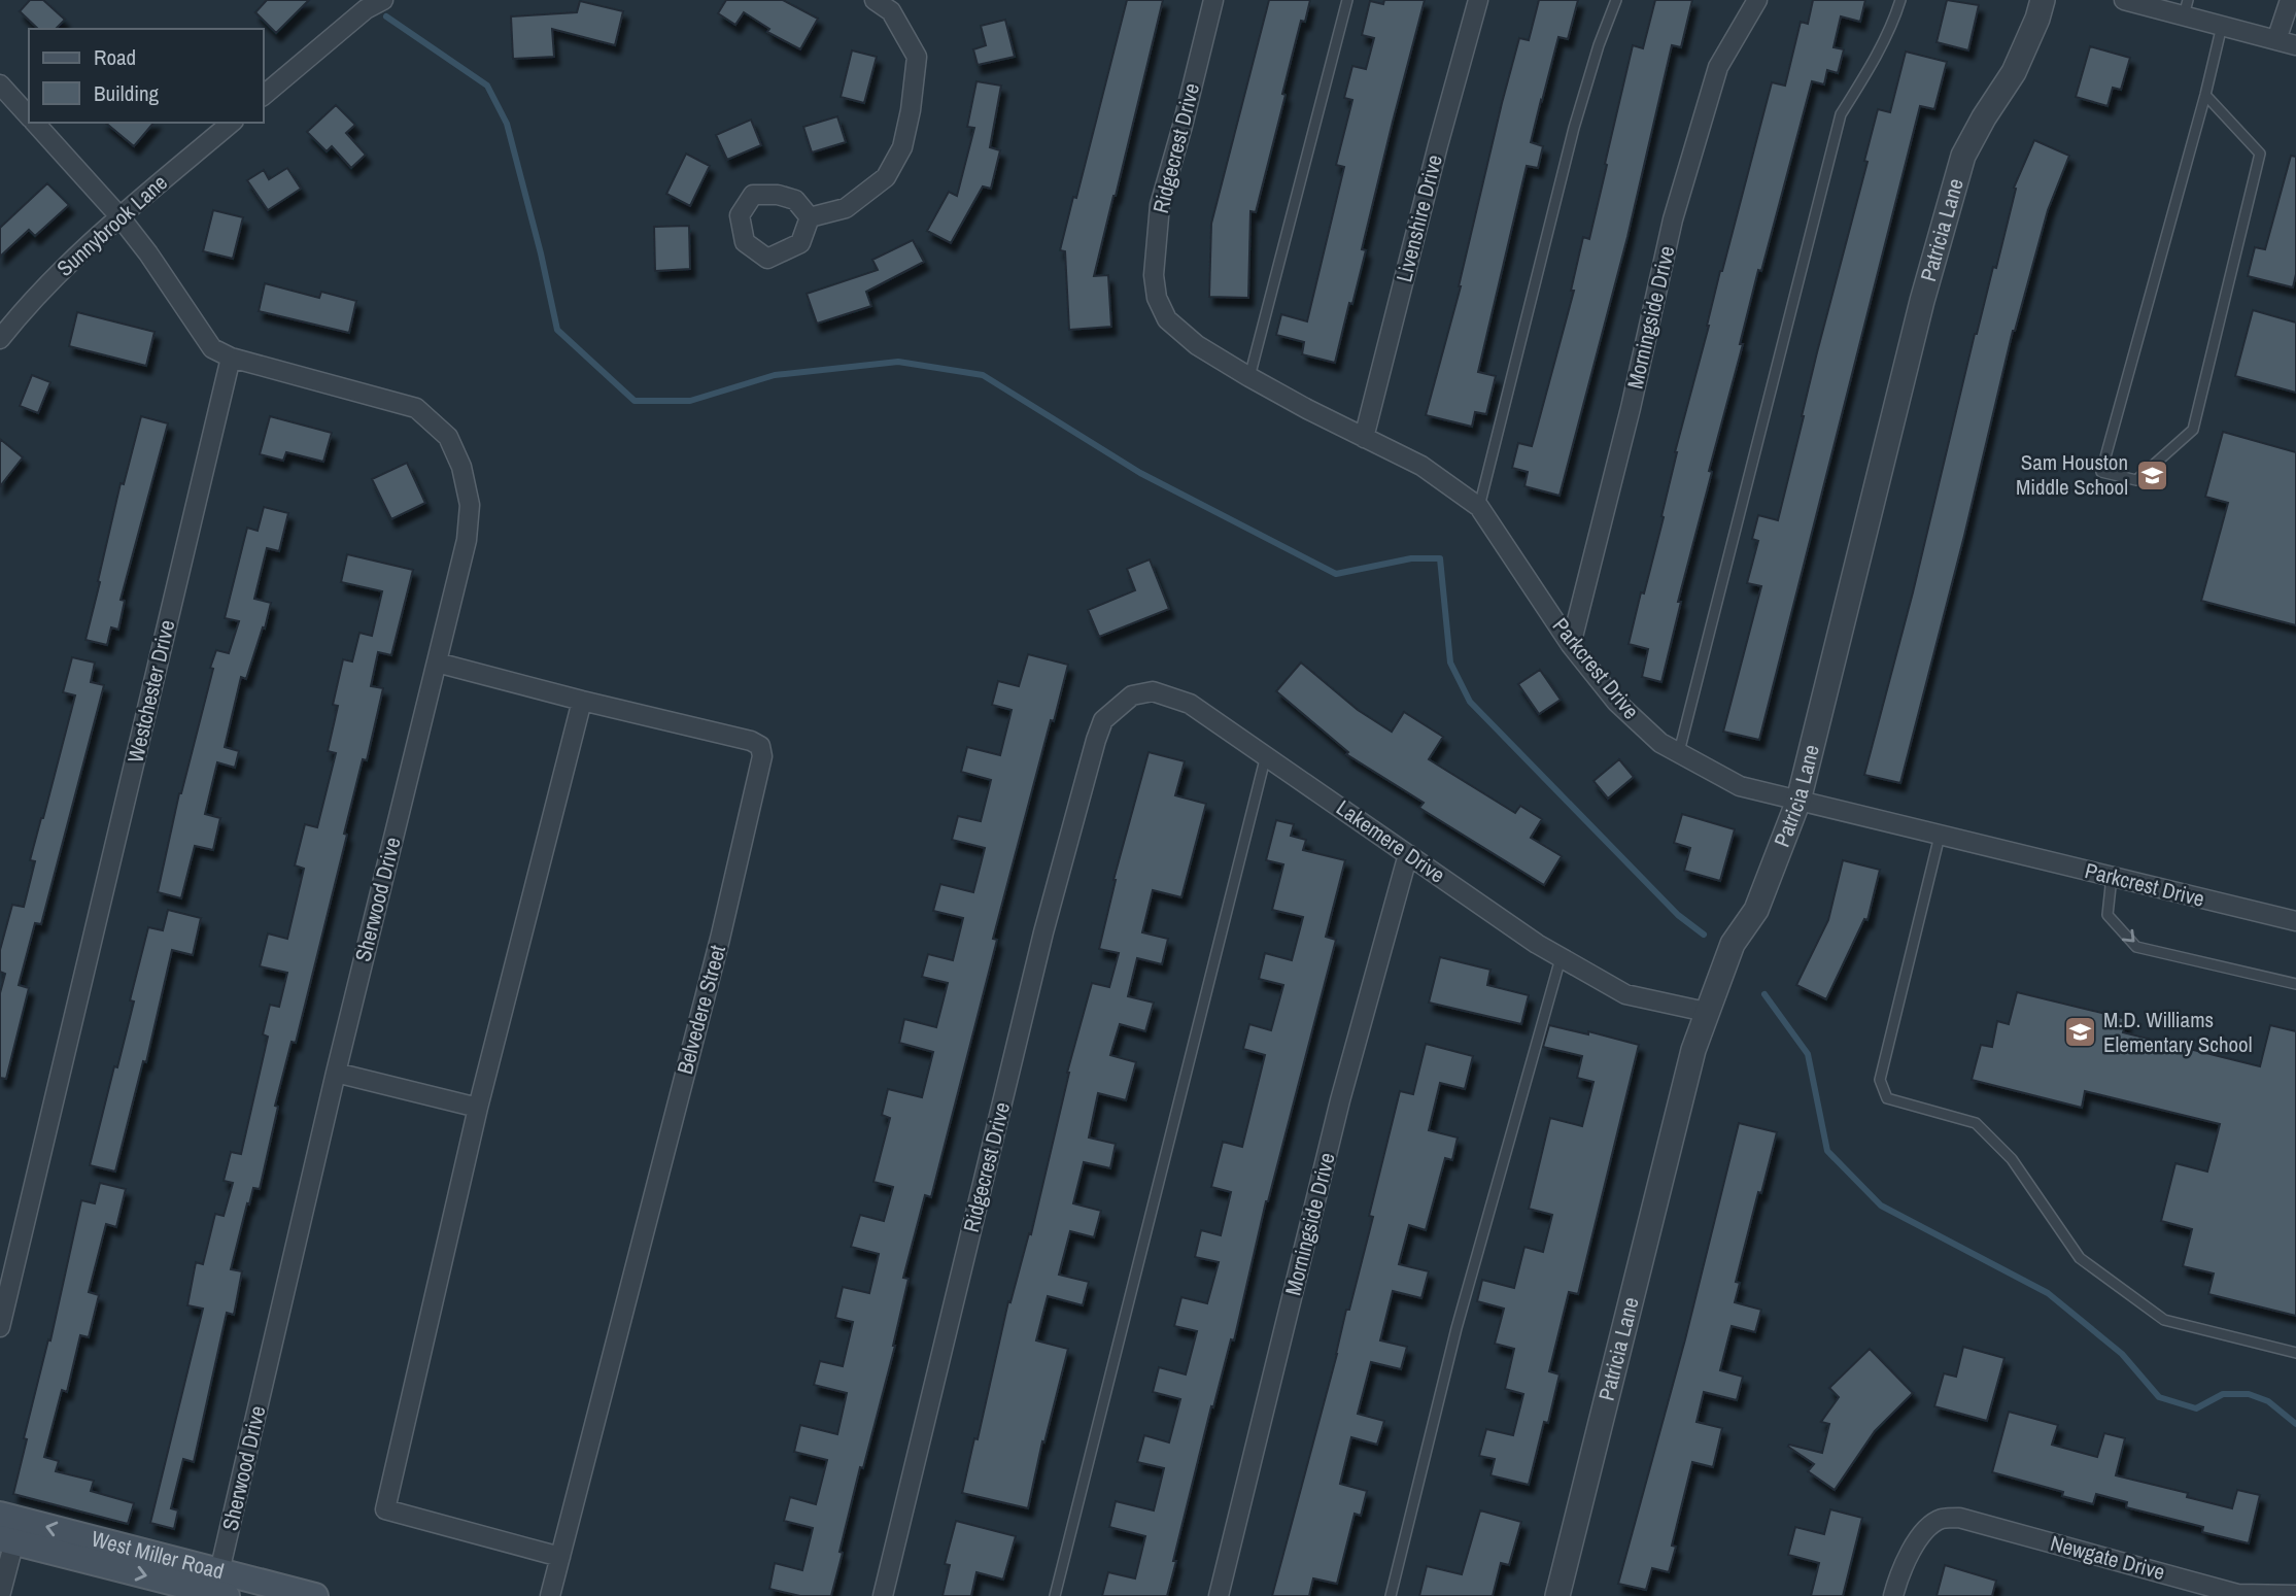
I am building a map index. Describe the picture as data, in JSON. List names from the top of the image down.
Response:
{
  "streets": {
    "main road": ["West Miller Road"],
    "street": [
      "Ridgecrest Drive",
      "Livenshire Drive",
      "Sunnybrook Lane",
      "Patricia Lane",
      "Morningside Drive",
      "Parkcrest Drive",
      "Westchester Drive",
      "Lakemere Drive",
      "Sherwood Drive",
      "Belvedere Street",
      "Newgate Drive"
    ]
  },
  "crossings": [
    ["Ridgecrest Drive", "Parkcrest Drive"],
    ["Ridgecrest Drive", "Lakemere Drive"],
    ["Livenshire Drive", "Parkcrest Drive"],
    ["Patricia Lane", "Parkcrest Drive"],
    ["Patricia Lane", "Lakemere Drive"],
    ["Morningside Drive", "Parkcrest Drive"],
    ["Morningside Drive", "Lakemere Drive"],
    ["Westchester Drive", "Sherwood Drive"],
    ["Sherwood Drive", "Belvedere Street"],
    ["Sherwood Drive", "West Miller Road"]
  ],
  "places": {
    "school or university": ["Sam Houston Middle School", "M.D. Williams Elementary School"]
  },
  "legend": ["Road", "Building"]
}
